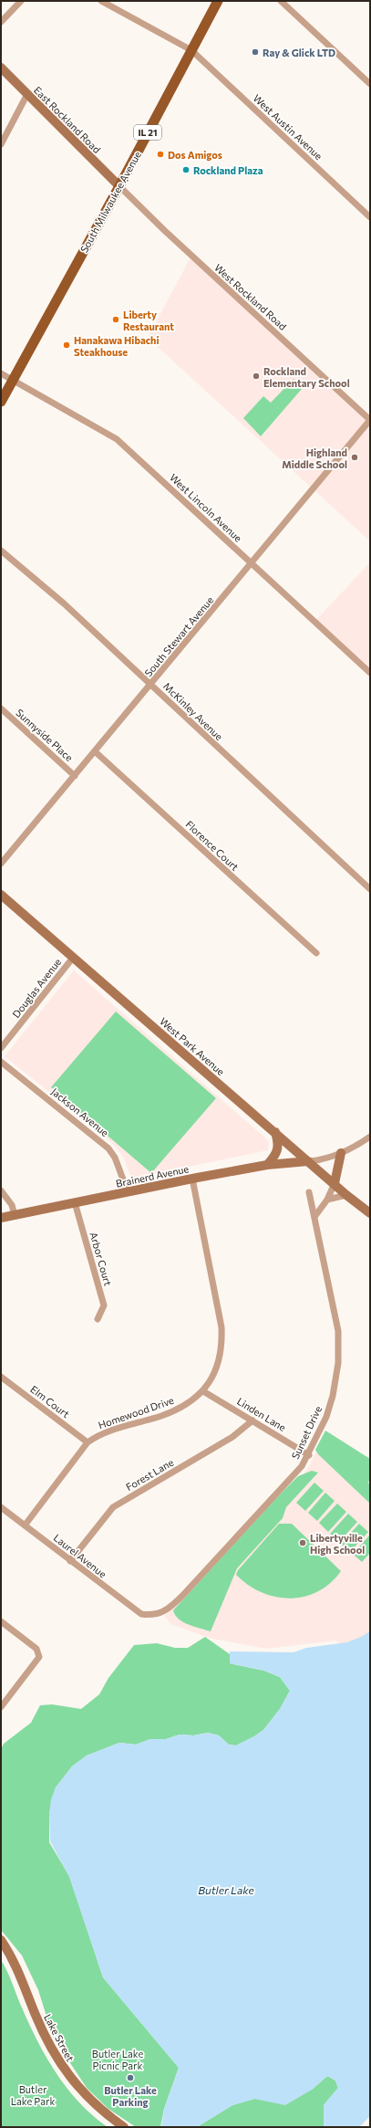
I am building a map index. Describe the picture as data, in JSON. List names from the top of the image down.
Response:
{
  "streets": {
    "main road": ["IL 21", "South Milwaukee Avenue"],
    "street": [
      "East Rockland Road",
      "West Austin Avenue",
      "West Rockland Road",
      "West Lincoln Avenue",
      "South Stewart Avenue",
      "McKinley Avenue",
      "Sunnyside Place",
      "Florence Court",
      "Douglas Avenue",
      "West Park Avenue",
      "Jackson Avenue",
      "Brainerd Avenue",
      "Arbor Court",
      "Elm Court",
      "Homewood Drive",
      "Linden Lane",
      "Sunset Drive",
      "Forest Lane",
      "Laurel Avenue",
      "Lake Street"
    ]
  },
  "crossings": [
    ["East Rockland Road", "South Milwaukee Avenue"],
    ["East Rockland Road", "West Rockland Road"],
    ["West Austin Avenue", "South Milwaukee Avenue"],
    ["South Milwaukee Avenue", "West Rockland Road"],
    ["South Milwaukee Avenue", "West Lincoln Avenue"],
    ["West Rockland Road", "South Stewart Avenue"],
    ["West Lincoln Avenue", "South Stewart Avenue"],
    ["South Stewart Avenue", "McKinley Avenue"],
    ["South Stewart Avenue", "Sunnyside Place"],
    ["South Stewart Avenue", "Florence Court"],
    ["Douglas Avenue", "West Park Avenue"],
    ["West Park Avenue", "Brainerd Avenue"],
    ["Jackson Avenue", "Brainerd Avenue"],
    ["Brainerd Avenue", "Arbor Court"],
    ["Brainerd Avenue", "Homewood Drive"],
    ["Elm Court", "Homewood Drive"],
    ["Homewood Drive", "Linden Lane"],
    ["Homewood Drive", "Laurel Avenue"],
    ["Linden Lane", "Sunset Drive"],
    ["Linden Lane", "Forest Lane"],
    ["Sunset Drive", "Laurel Avenue"],
    ["Forest Lane", "Laurel Avenue"]
  ],
  "water": ["Butler Lake"],
  "parks": ["Butler Lake Picnic Park", "Butler Lake Park"],
  "places": [
    "Ray & Glick LTD",
    "Dos Amigos",
    "Rockland Plaza",
    "Liberty Restaurant",
    "Hanakawa Hibachi Steakhouse",
    "Rockland Elementary School",
    "Highland Middle School",
    "Libertyville High School",
    "Butler Lake Parking"
  ]
}
